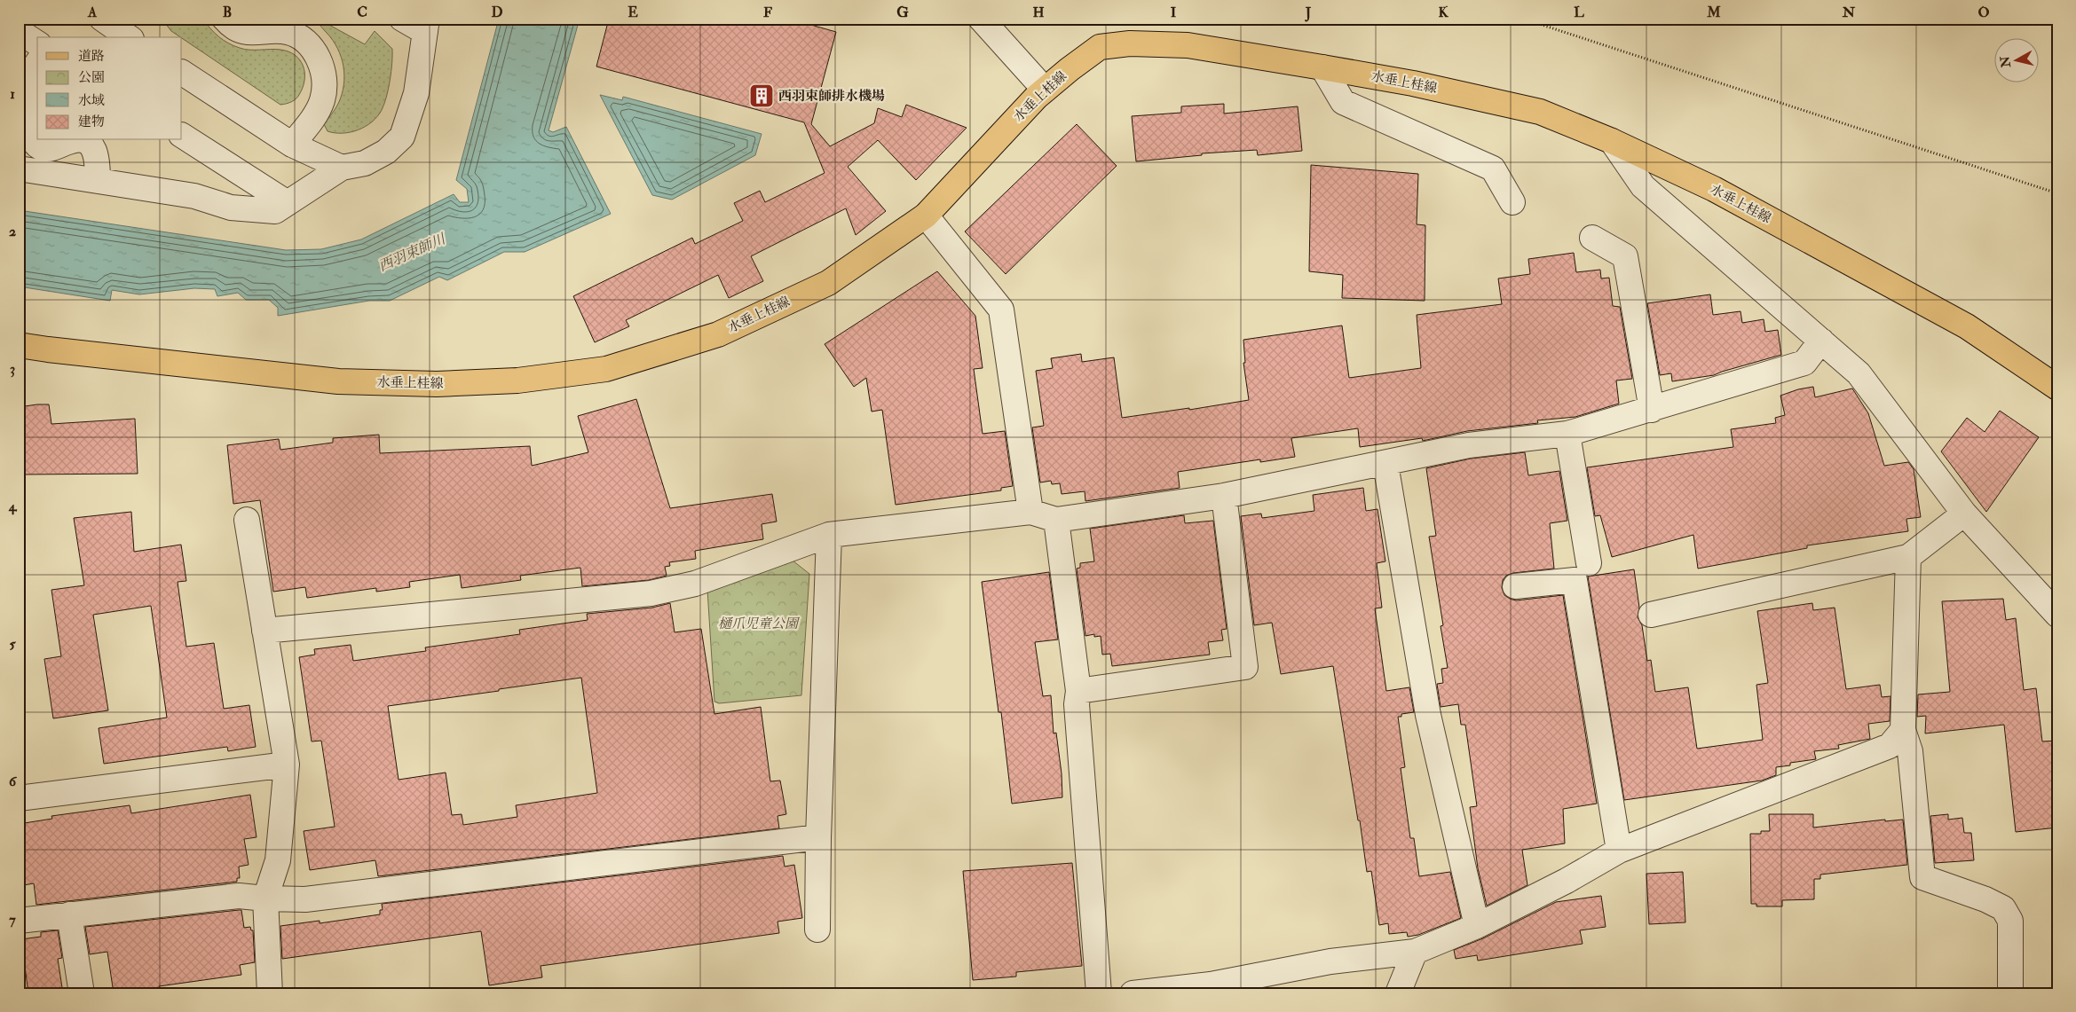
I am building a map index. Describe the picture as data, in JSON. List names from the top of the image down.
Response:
{
  "streets": {
    "main road": ["水垂上桂線"]
  },
  "water": ["西羽束師川"],
  "parks": ["樋爪児童公園"],
  "places": {
    "building": ["西羽束師排水機場"]
  },
  "legend": [
    "道路",
    "公園",
    "水域",
    "建物"
  ],
  "north": "left",
  "grid": {
    "columns": [
      "A",
      "B",
      "C",
      "D",
      "E",
      "F",
      "G",
      "H",
      "I",
      "J",
      "K",
      "L",
      "M",
      "N",
      "O"
    ],
    "rows": [
      "1",
      "2",
      "3",
      "4",
      "5",
      "6",
      "7"
    ]
  }
}
